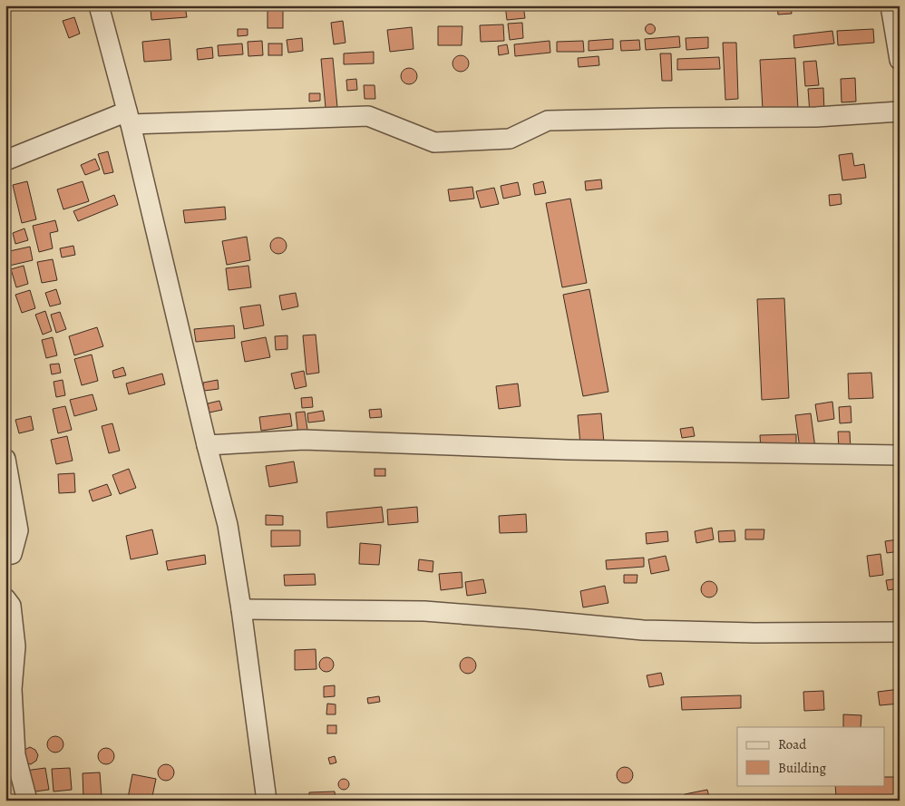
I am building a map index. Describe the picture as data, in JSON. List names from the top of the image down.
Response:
{
  "legend": ["Road", "Building"]
}
